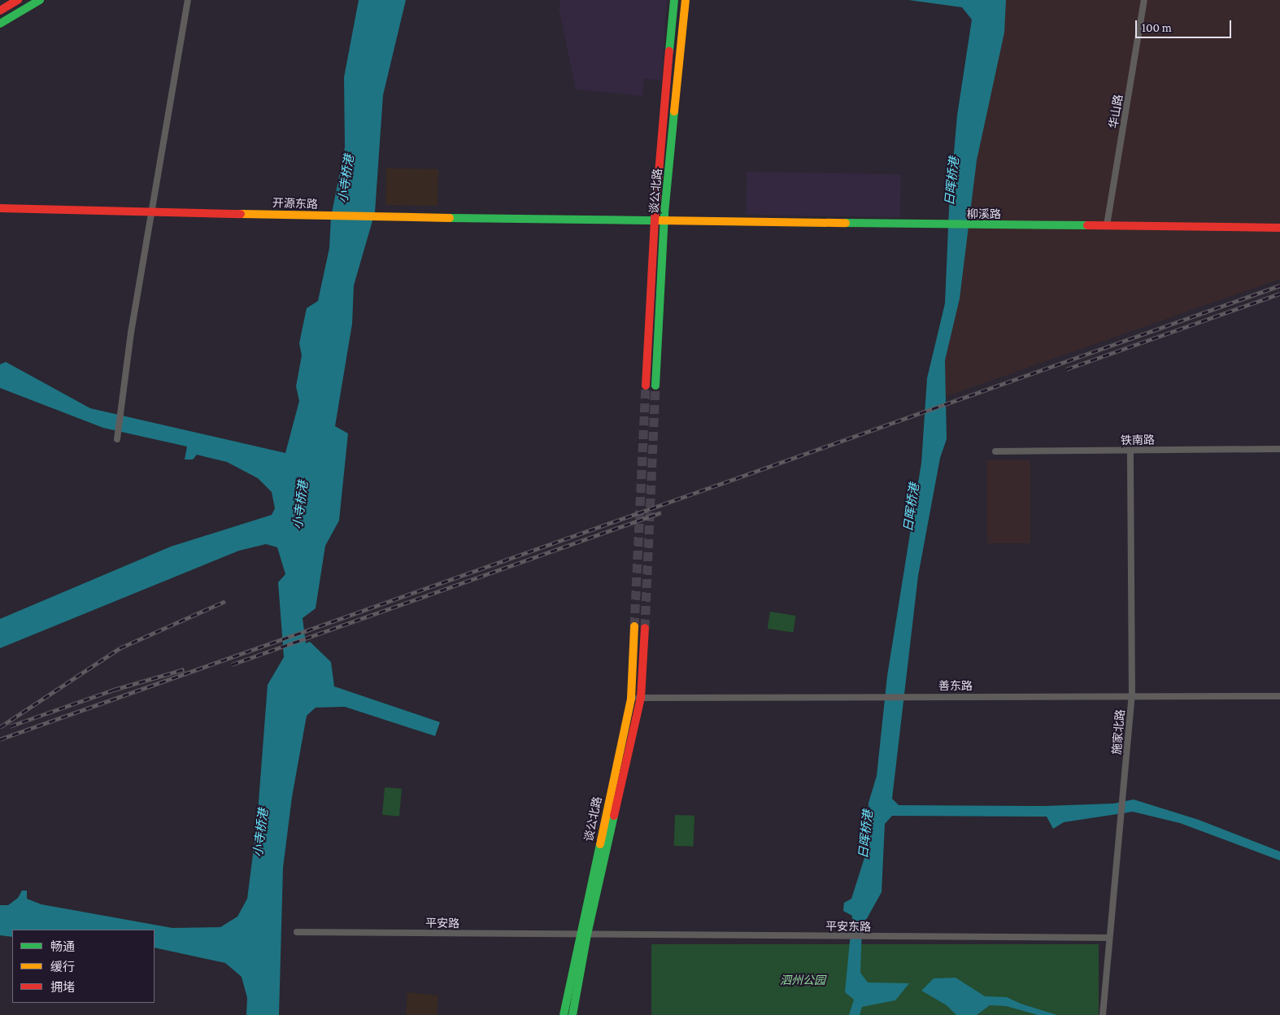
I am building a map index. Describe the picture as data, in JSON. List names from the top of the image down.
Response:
{
  "streets": {
    "main road": ["谈公北路", "开源东路", "柳溪路"],
    "street": [
      "华山路",
      "铁南路",
      "善东路",
      "施家北路",
      "平安路",
      "平安东路"
    ]
  },
  "crossings": [
    ["华山路", "柳溪路"],
    ["谈公北路", "开源东路"],
    ["谈公北路", "柳溪路"],
    ["谈公北路", "善东路"],
    ["谈公北路", "平安路"],
    ["谈公北路", "平安东路"],
    ["开源东路", "柳溪路"],
    ["铁南路", "施家北路"],
    ["善东路", "施家北路"],
    ["施家北路", "平安东路"],
    ["平安路", "平安东路"]
  ],
  "water": ["小寺桥港", "日晖桥港"],
  "parks": ["泗州公园"],
  "legend": ["畅通", "缓行", "拥堵"],
  "scale_bar": "100 m"
}
